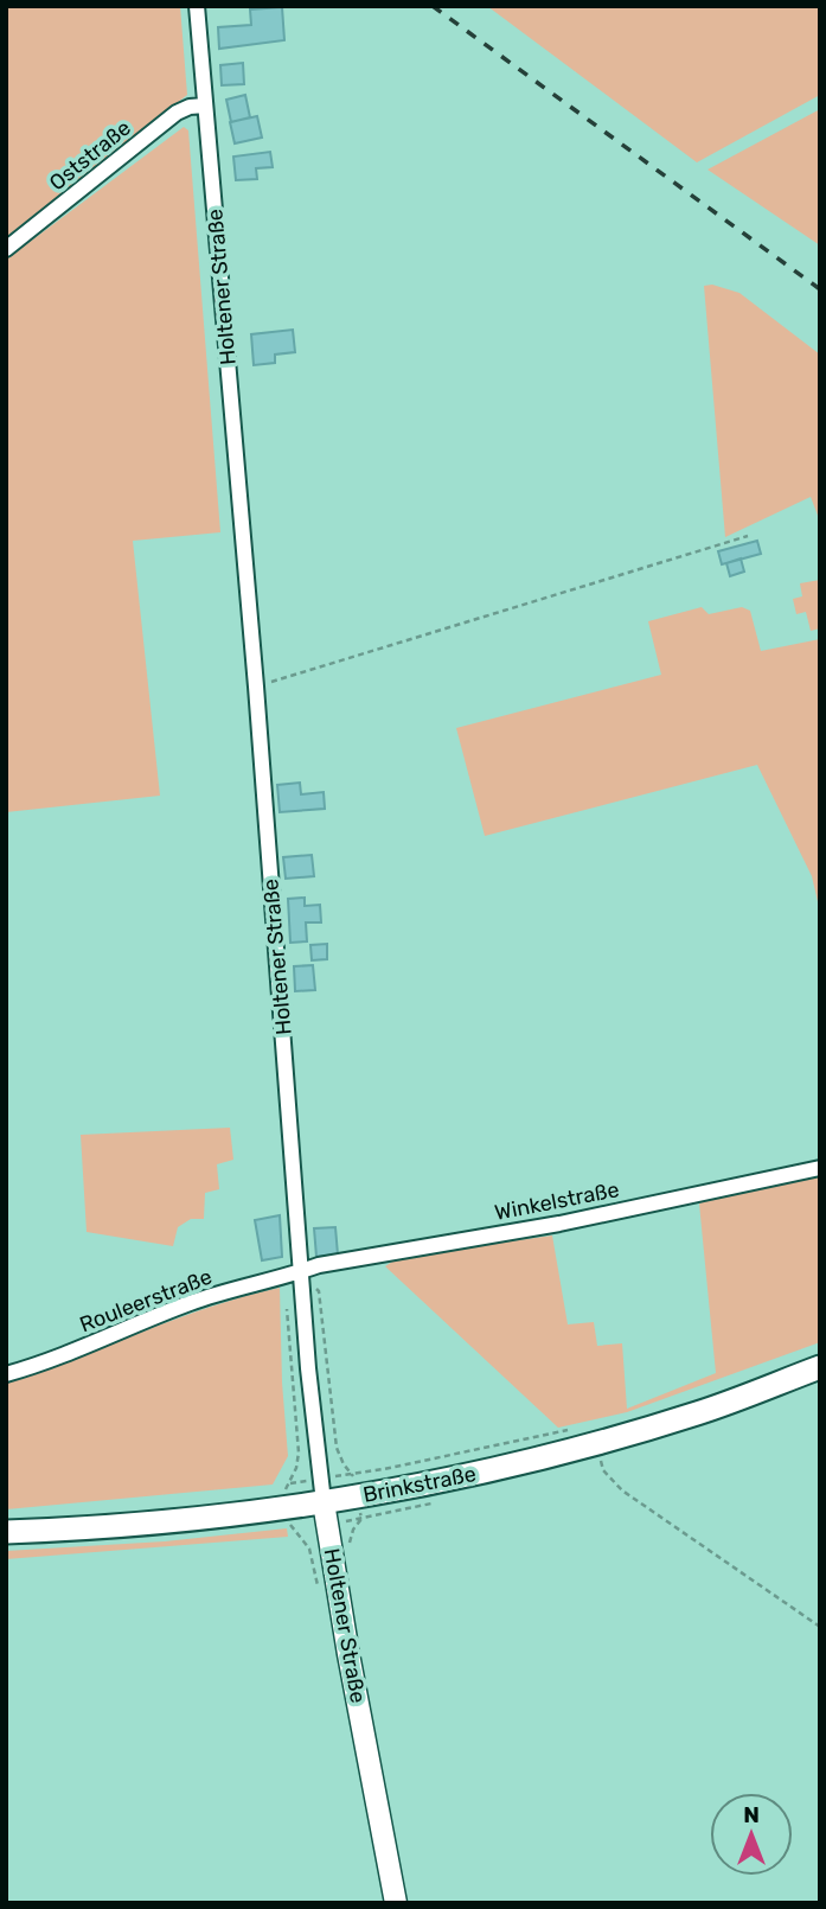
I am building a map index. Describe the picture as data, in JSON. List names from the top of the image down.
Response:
{
  "streets": {
    "main road": ["Holtener Straße", "Brinkstraße"],
    "street": ["Oststraße", "Winkelstraße", "Rouleerstraße"]
  },
  "crossings": [
    ["Oststraße", "Holtener Straße"],
    ["Holtener Straße", "Winkelstraße"],
    ["Holtener Straße", "Rouleerstraße"],
    ["Holtener Straße", "Brinkstraße"],
    ["Winkelstraße", "Rouleerstraße"]
  ],
  "north": "top"
}
